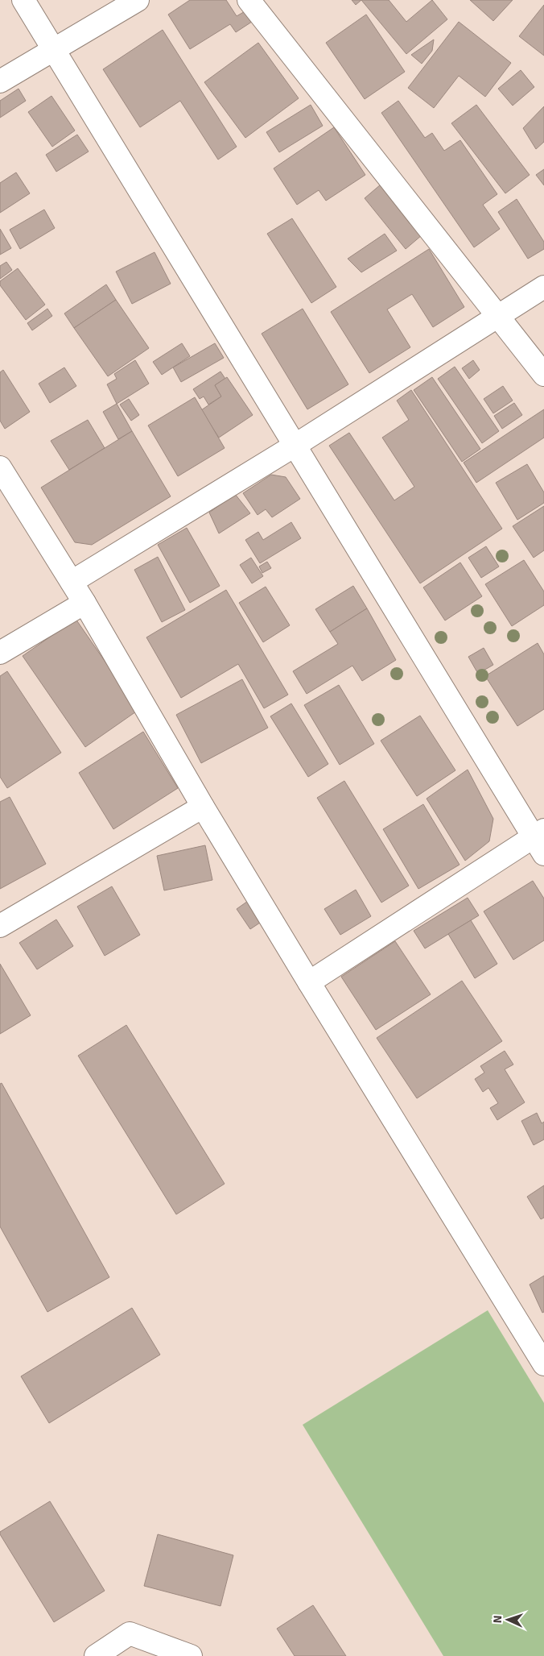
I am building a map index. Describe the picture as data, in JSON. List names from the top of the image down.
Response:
{
  "north": "left"
}
